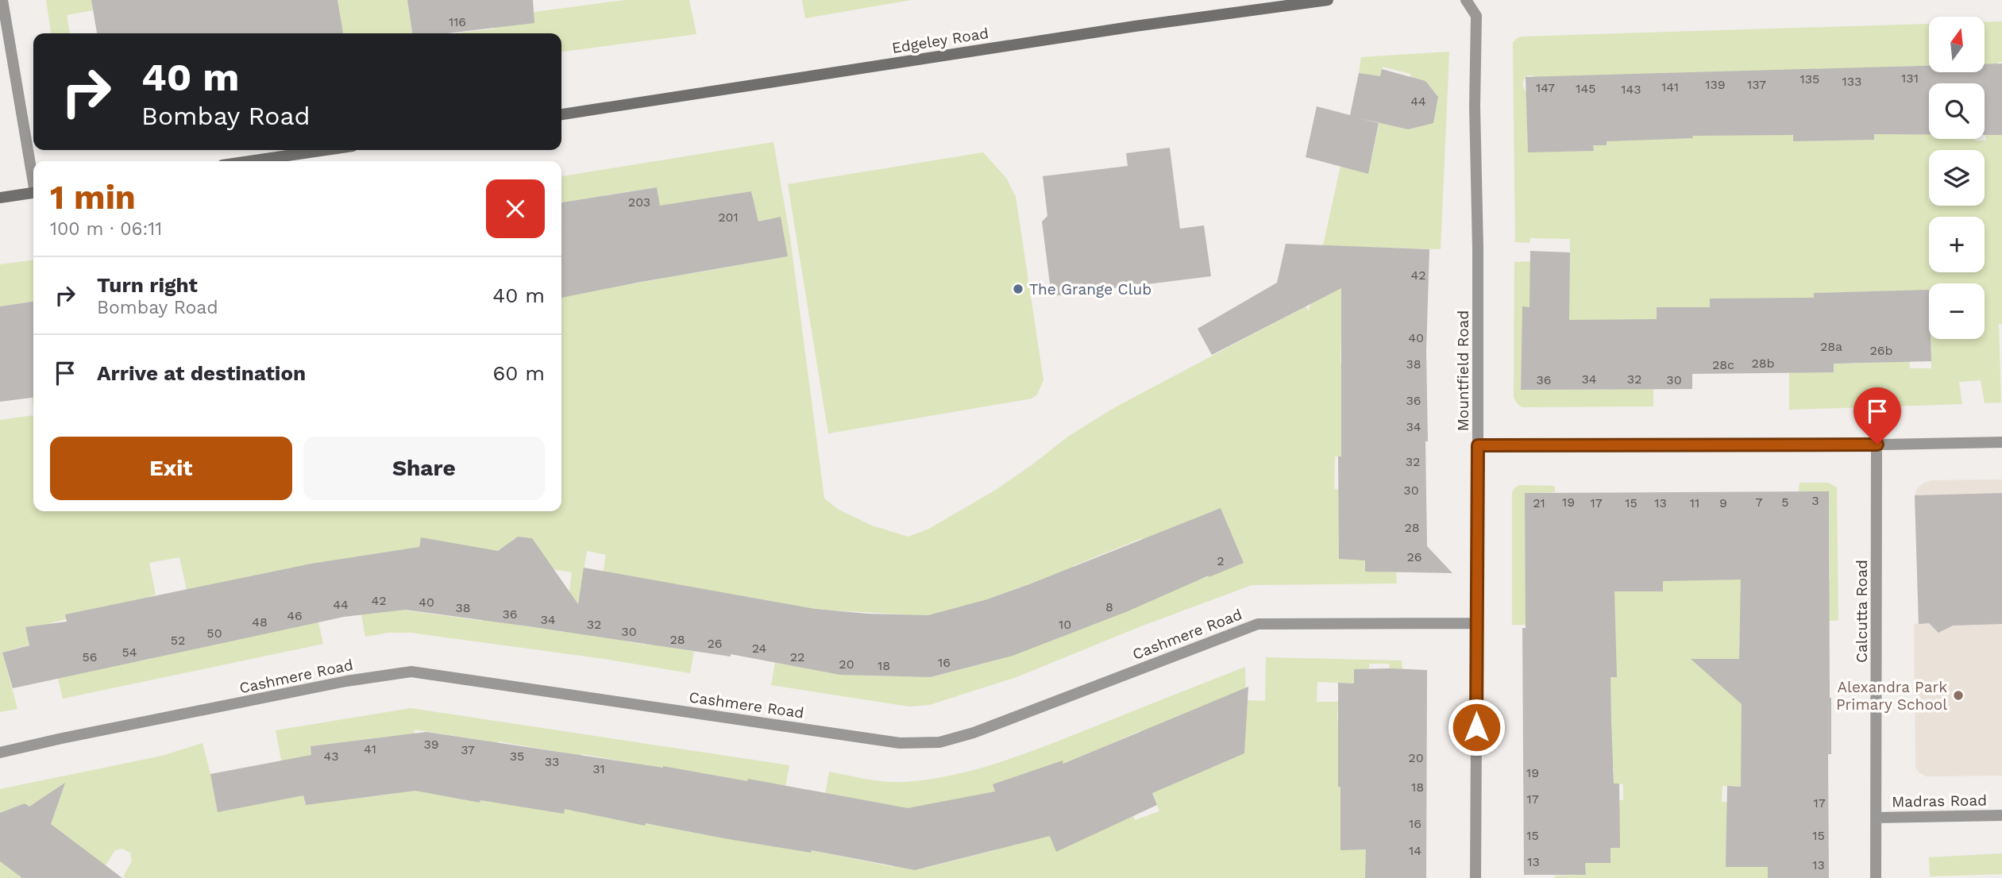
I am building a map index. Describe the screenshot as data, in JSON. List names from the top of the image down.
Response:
{
  "streets": {
    "main road": ["Edgeley Road"],
    "street": [
      "Mountfield Road",
      "Calcutta Road",
      "Cashmere Road",
      "Madras Road"
    ]
  },
  "crossings": [
    ["Mountfield Road", "Cashmere Road"],
    ["Calcutta Road", "Madras Road"]
  ],
  "places": ["The Grange Club", "Alexandra Park Primary School"],
  "house_numbers": [
    "116",
    "131",
    "135",
    "133",
    "139",
    "137",
    "141",
    "147",
    "145",
    "143",
    "44",
    "203",
    "201",
    "42",
    "40",
    "28a",
    "26b",
    "28b",
    "38",
    "28c",
    "34",
    "32",
    "36",
    "30",
    "36",
    "34",
    "32",
    "30",
    "3",
    "19",
    "7",
    "5",
    "21",
    "17",
    "15",
    "13",
    "11",
    "9",
    "28",
    "26",
    "2",
    "42",
    "40",
    "44",
    "8",
    "38",
    "36",
    "46",
    "34",
    "48",
    "32",
    "10",
    "30",
    "50",
    "28",
    "52",
    "26",
    "24",
    "54",
    "56",
    "22",
    "16",
    "20",
    "18",
    "39",
    "41",
    "37",
    "43",
    "35",
    "20",
    "33",
    "31",
    "19",
    "18",
    "17",
    "17",
    "16",
    "15",
    "15",
    "14",
    "13",
    "13"
  ],
  "north": "top",
  "page": {
    "map_buttons": ["+", "−"],
    "turn": ["40 m", "Bombay Road"],
    "heading": ["1 min", "100 m · 06:11"],
    "list": [
      {
        "name": "Turn right",
        "note": "Bombay Road",
        "value": "40 m"
      },
      {
        "name": "Arrive at destination",
        "value": "60 m"
      }
    ],
    "buttons": ["Exit", "Share"]
  }
}
